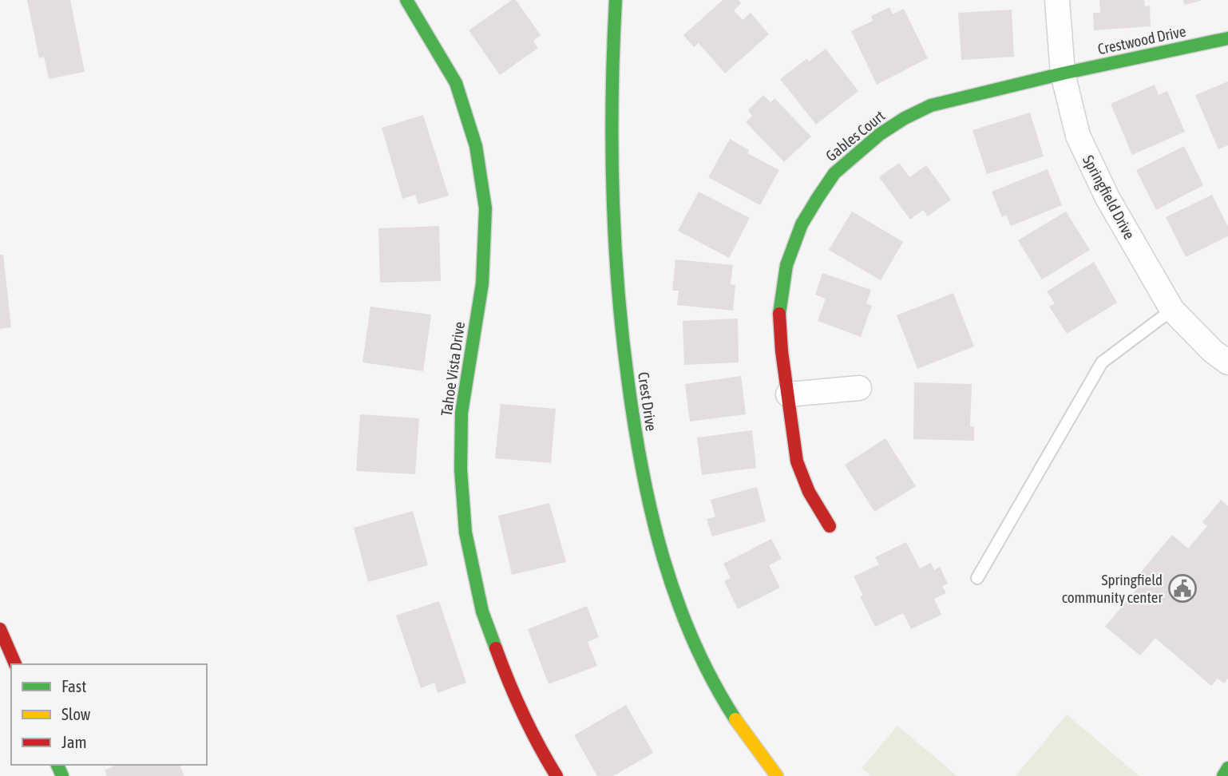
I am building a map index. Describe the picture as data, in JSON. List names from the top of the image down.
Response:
{
  "streets": {
    "street": [
      "Crestwood Drive",
      "Gables Court",
      "Springfield Drive",
      "Tahoe Vista Drive",
      "Crest Drive"
    ]
  },
  "crossings": [
    ["Crestwood Drive", "Gables Court"],
    ["Crestwood Drive", "Springfield Drive"],
    ["Gables Court", "Springfield Drive"]
  ],
  "places": {
    "public building": ["Springfield community center"]
  },
  "legend": ["Fast", "Slow", "Jam"]
}
